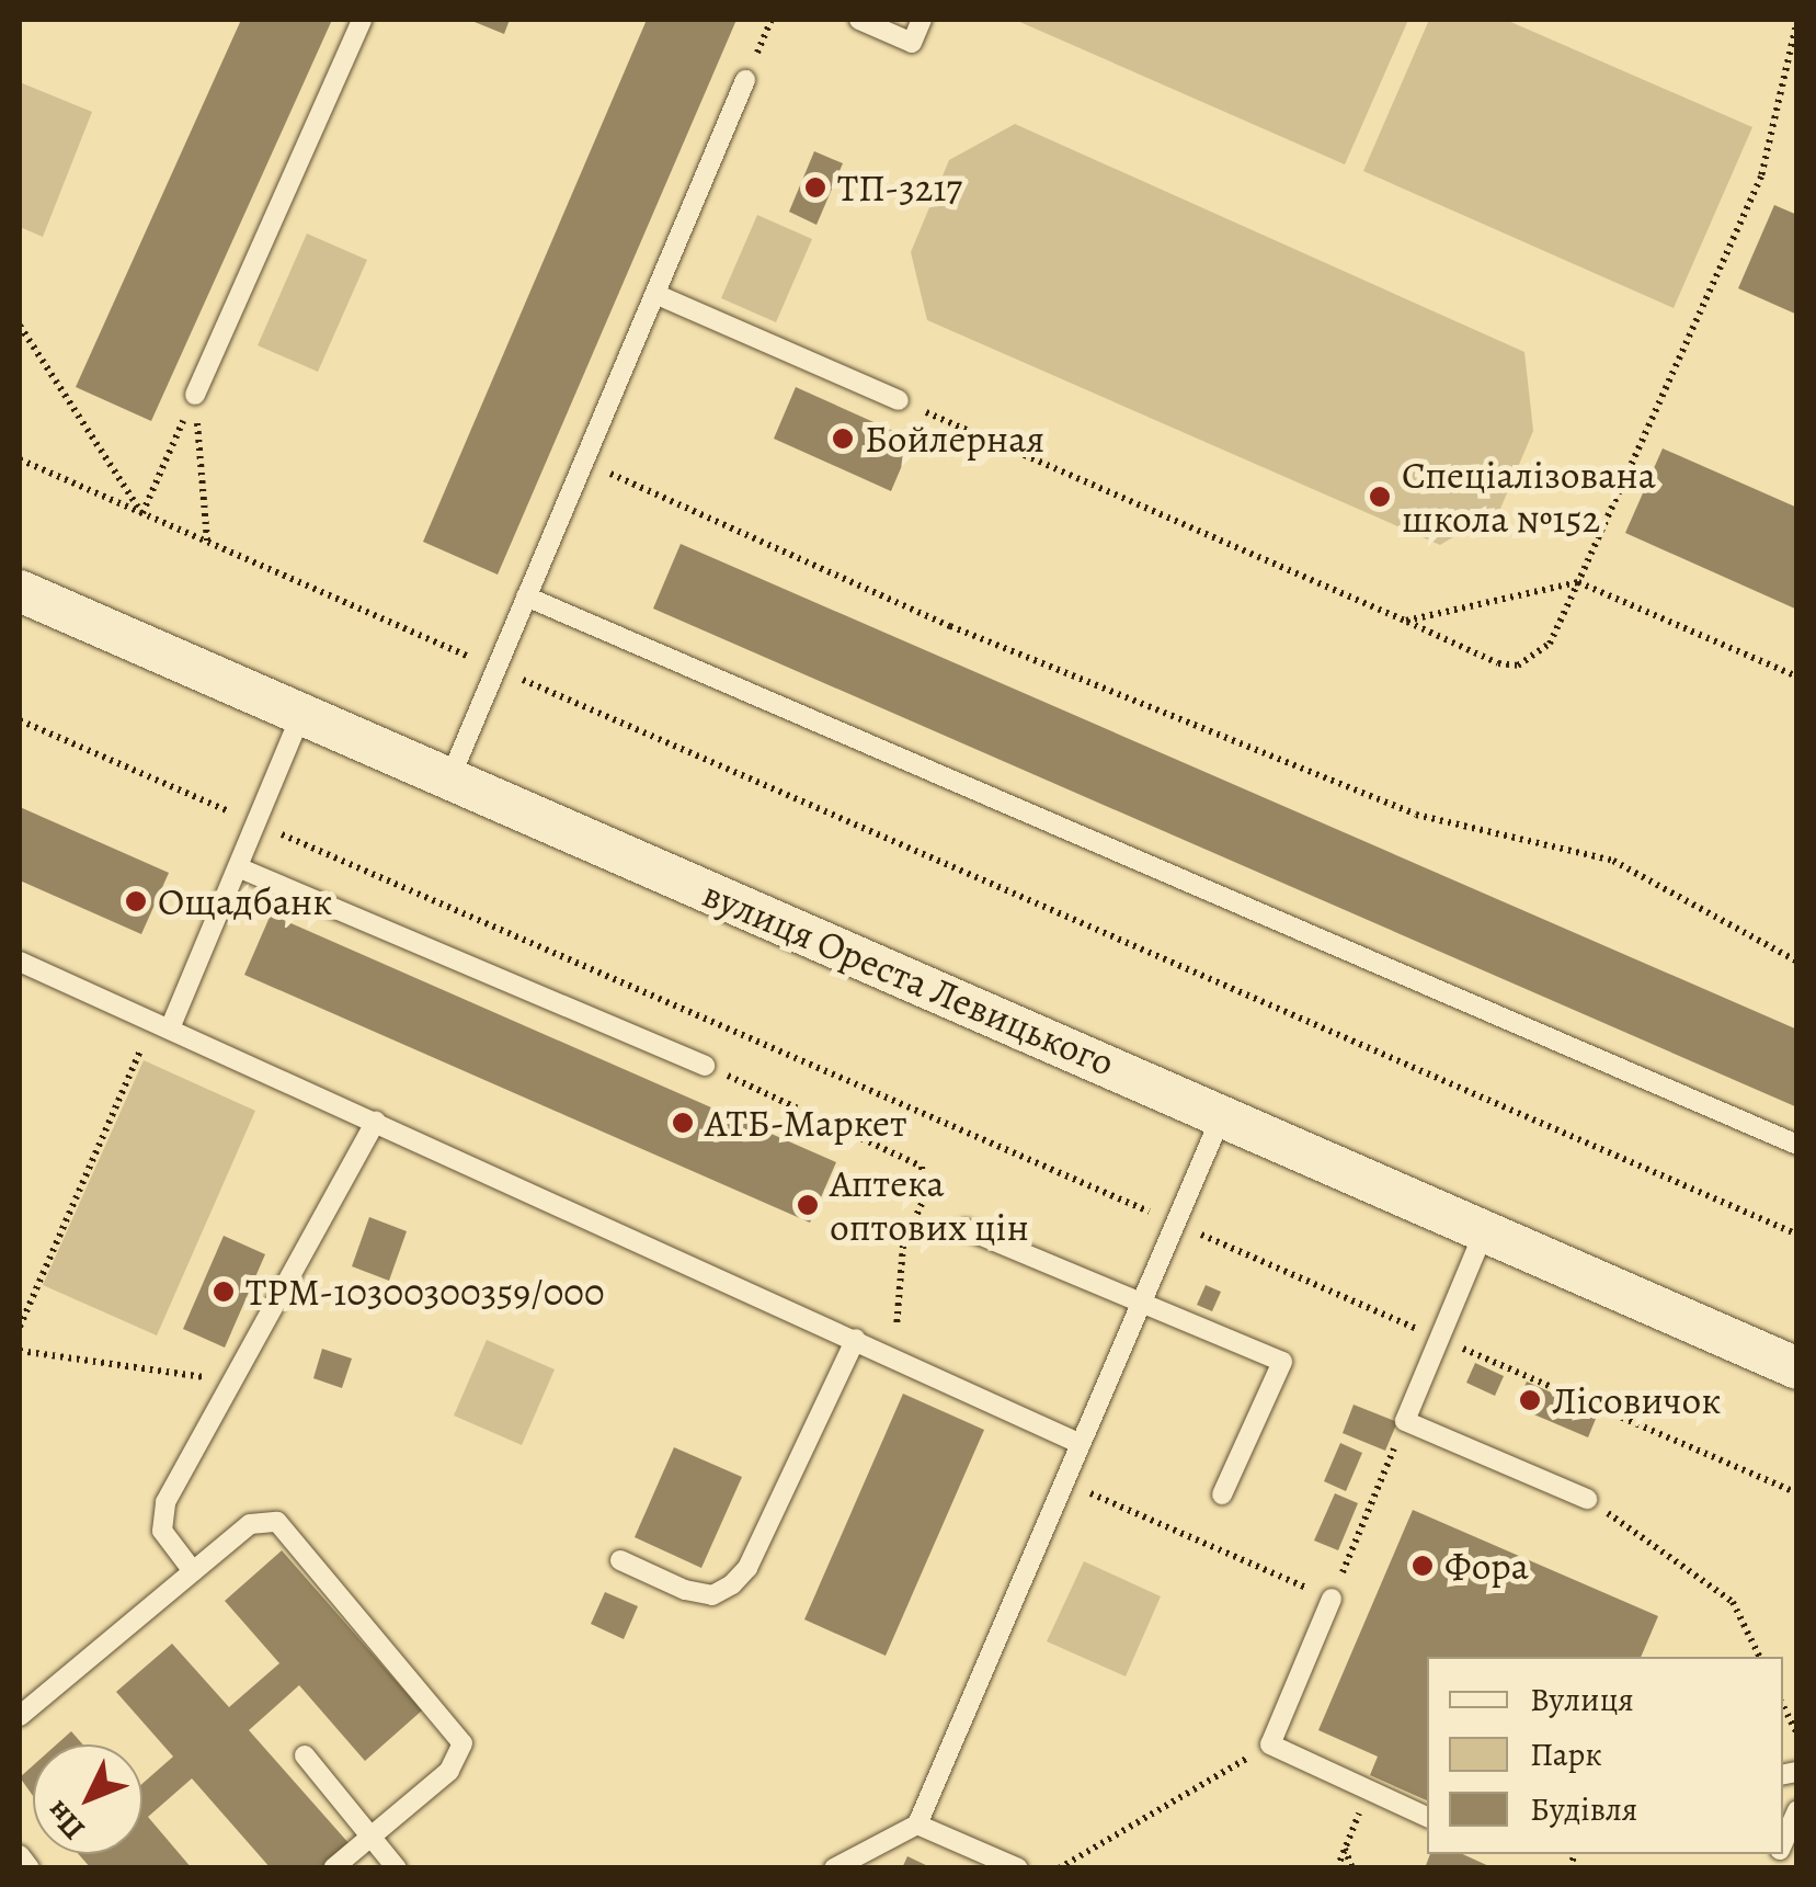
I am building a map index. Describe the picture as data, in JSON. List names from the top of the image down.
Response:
{
  "streets": {
    "street": ["вулиця Ореста Левицького"]
  },
  "places": [
    "ТП-3217",
    "Бойлерная",
    "Спеціалізована школа №152",
    "Ощадбанк",
    "АТБ-Маркет",
    "Аптека оптових цін",
    "ТРМ-10300300359/000",
    "Лісовичок",
    "Фора"
  ],
  "legend": ["Вулиця", "Парк", "Будівля"],
  "north": "bottom left"
}
